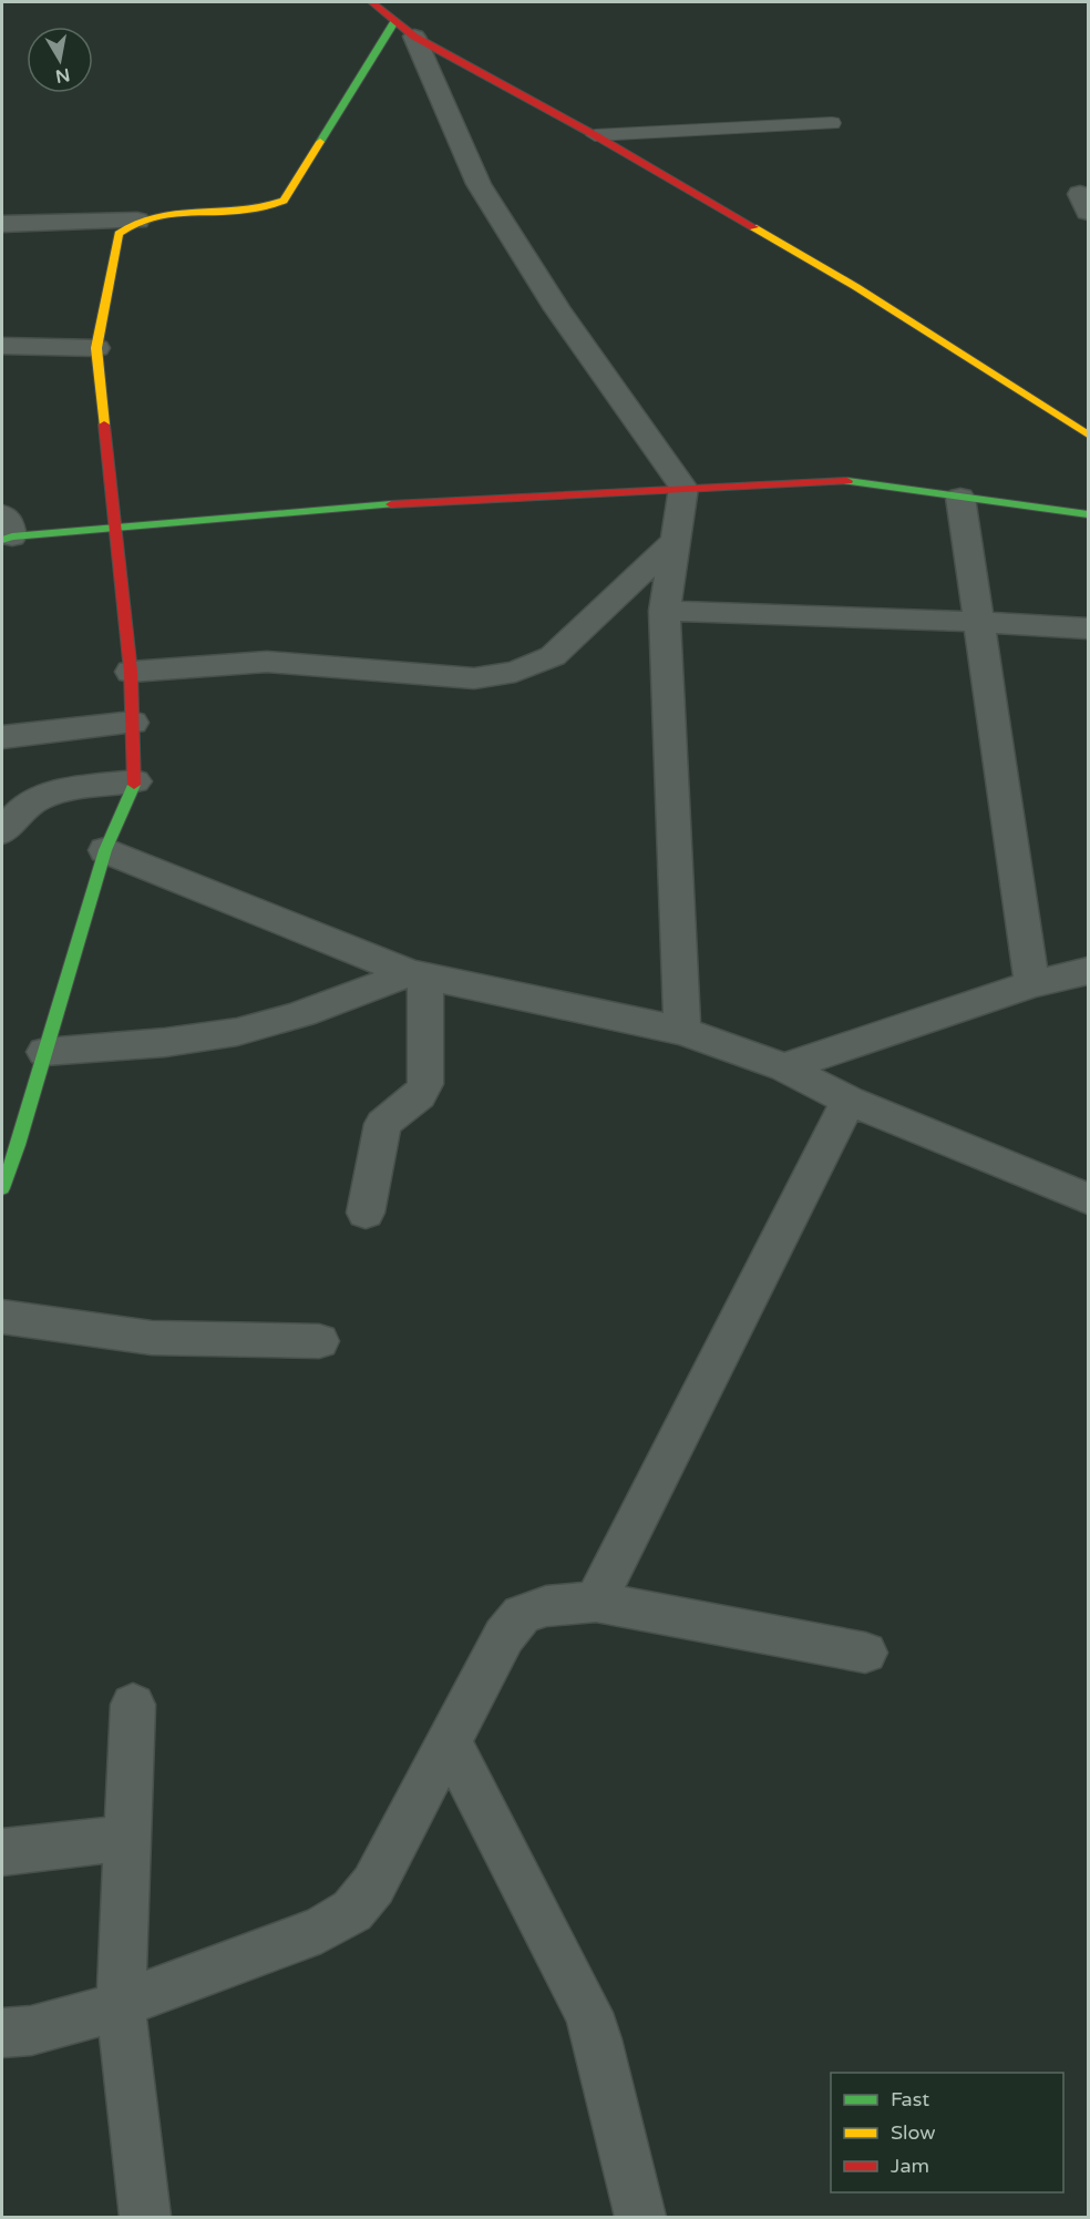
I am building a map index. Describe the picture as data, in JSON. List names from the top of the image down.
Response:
{
  "legend": ["Fast", "Slow", "Jam"],
  "north": "bottom"
}
